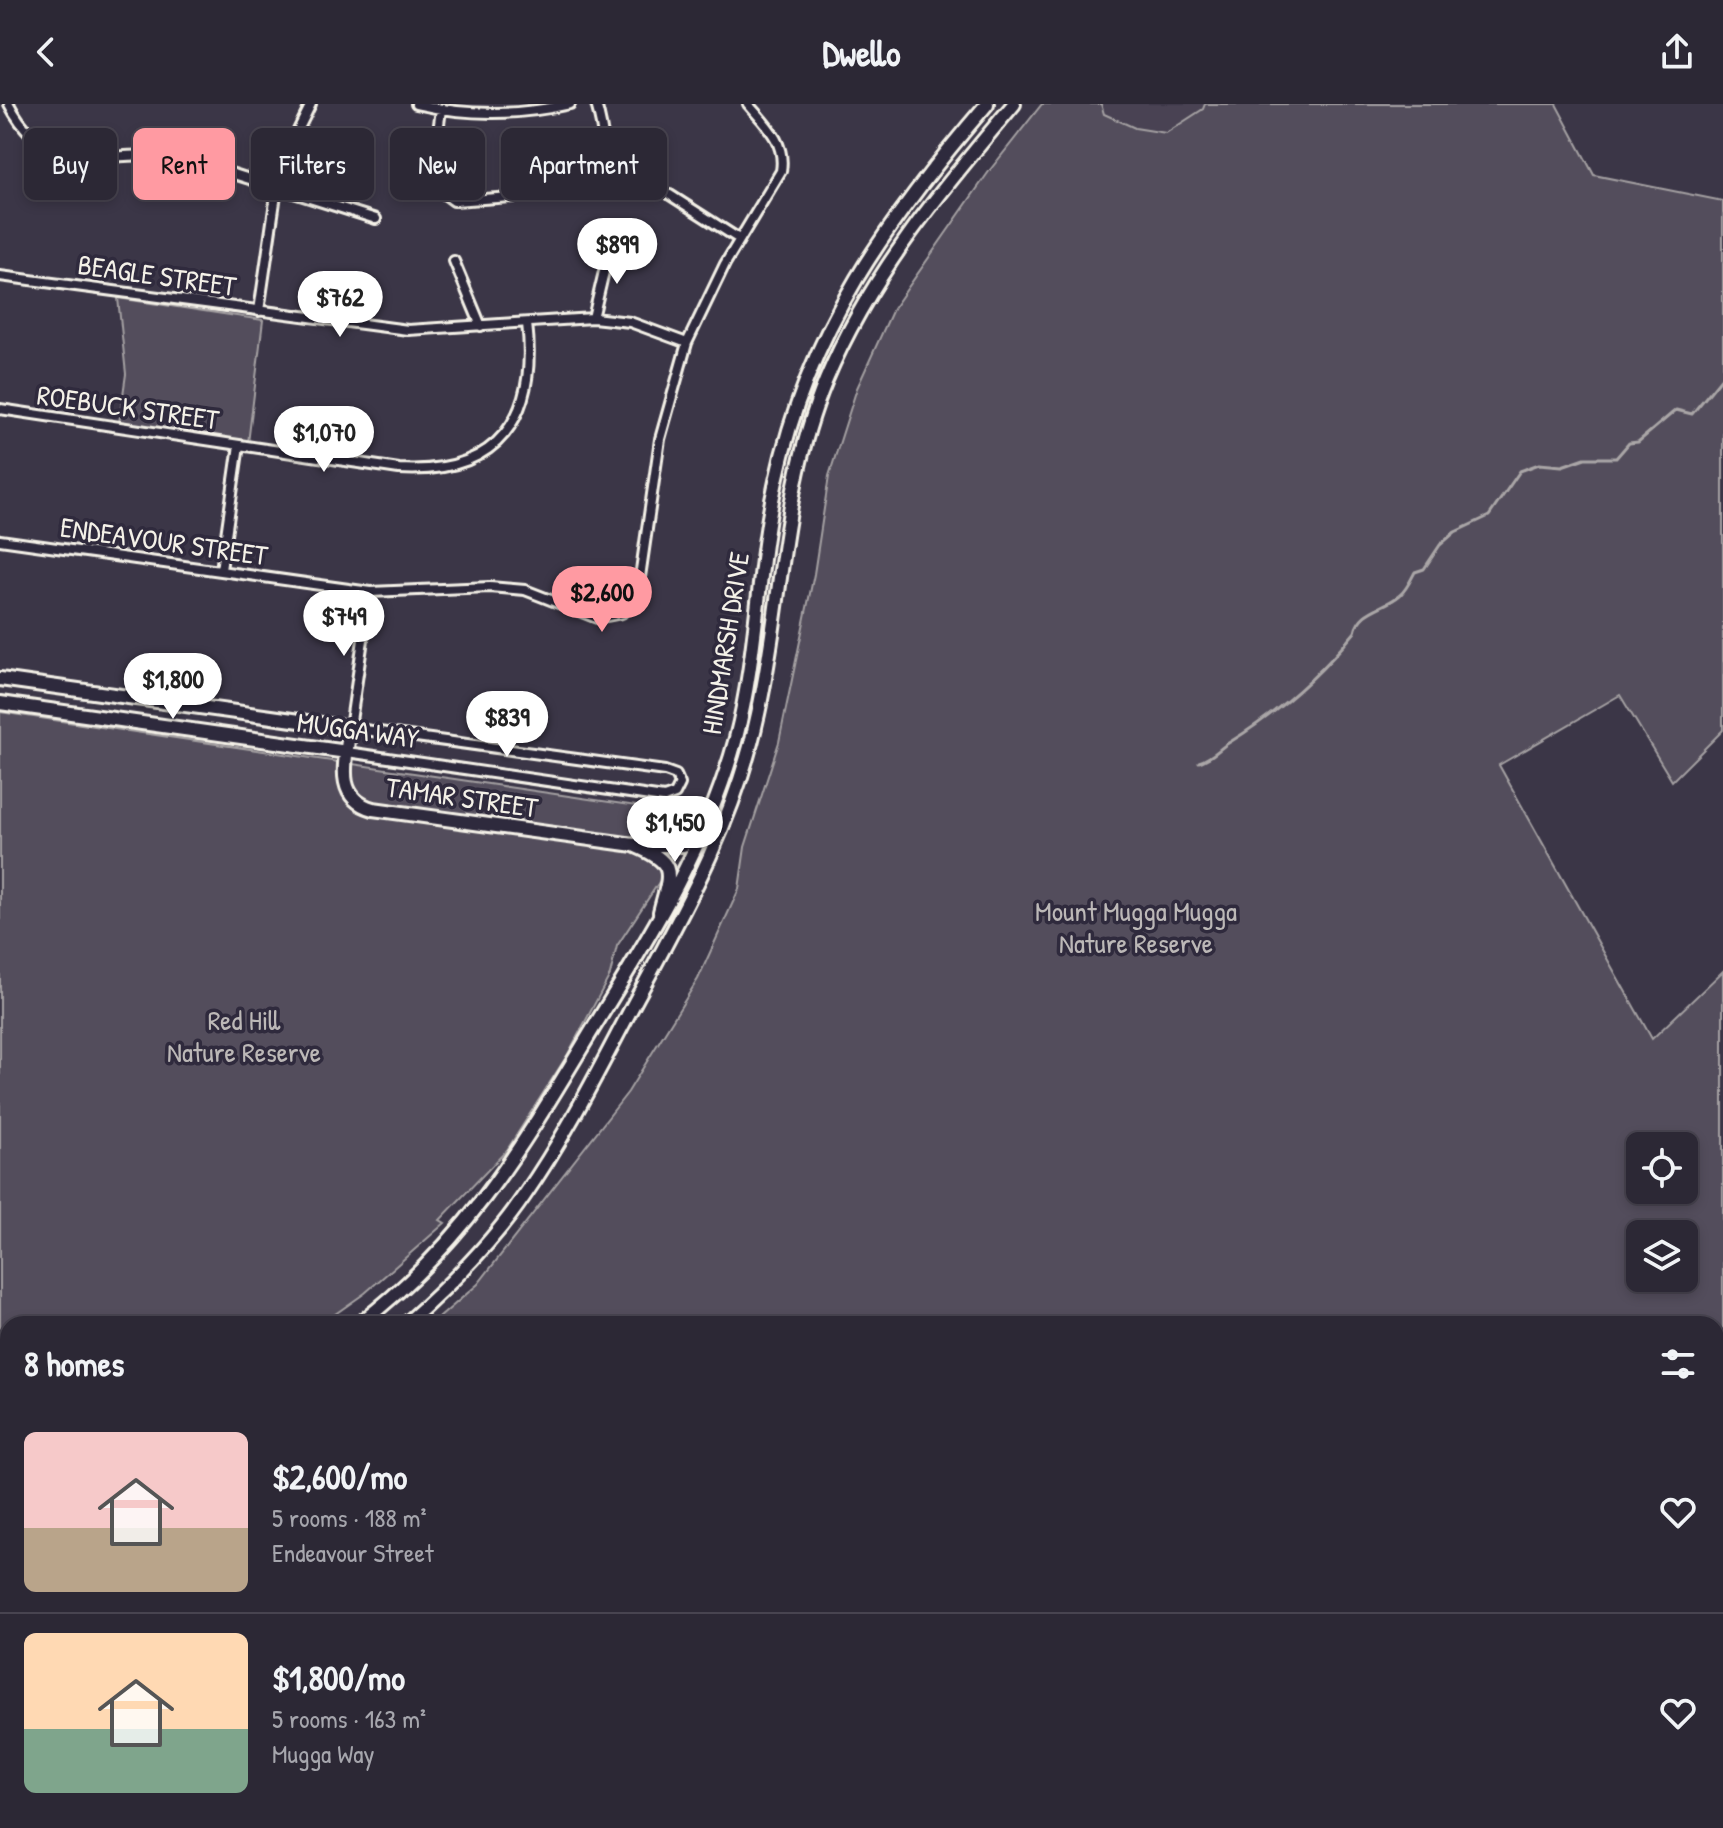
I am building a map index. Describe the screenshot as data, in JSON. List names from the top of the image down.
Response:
{
  "streets": {
    "main road": ["HINDMARSH DRIVE", "MUGGA WAY", "TAMAR STREET"],
    "street": ["BEAGLE STREET", "ROEBUCK STREET", "ENDEAVOUR STREET"]
  },
  "crossings": [
    ["BEAGLE STREET", "ROEBUCK STREET"],
    ["BEAGLE STREET", "ENDEAVOUR STREET"],
    ["ENDEAVOUR STREET", "TAMAR STREET"],
    ["HINDMARSH DRIVE", "TAMAR STREET"],
    ["MUGGA WAY", "TAMAR STREET"]
  ],
  "parks": ["Mount Mugga Mugga Nature Reserve", "Red Hill Nature Reserve"],
  "page": {
    "header": "Dwello",
    "chip": [
      "Buy",
      "Rent",
      "Filters",
      "New",
      "Apartment"
    ],
    "price": [
      "$899",
      "$762",
      "$1,070",
      "$2,600",
      "$749",
      "$1,800",
      "$839",
      "$1,450"
    ],
    "heading": "8 homes",
    "list": [
      {
        "name": "$2,600/mo",
        "note": "5 rooms · 188 m² · Endeavour Street"
      },
      {
        "name": "$1,800/mo",
        "note": "5 rooms · 163 m² · Mugga Way"
      }
    ]
  }
}
